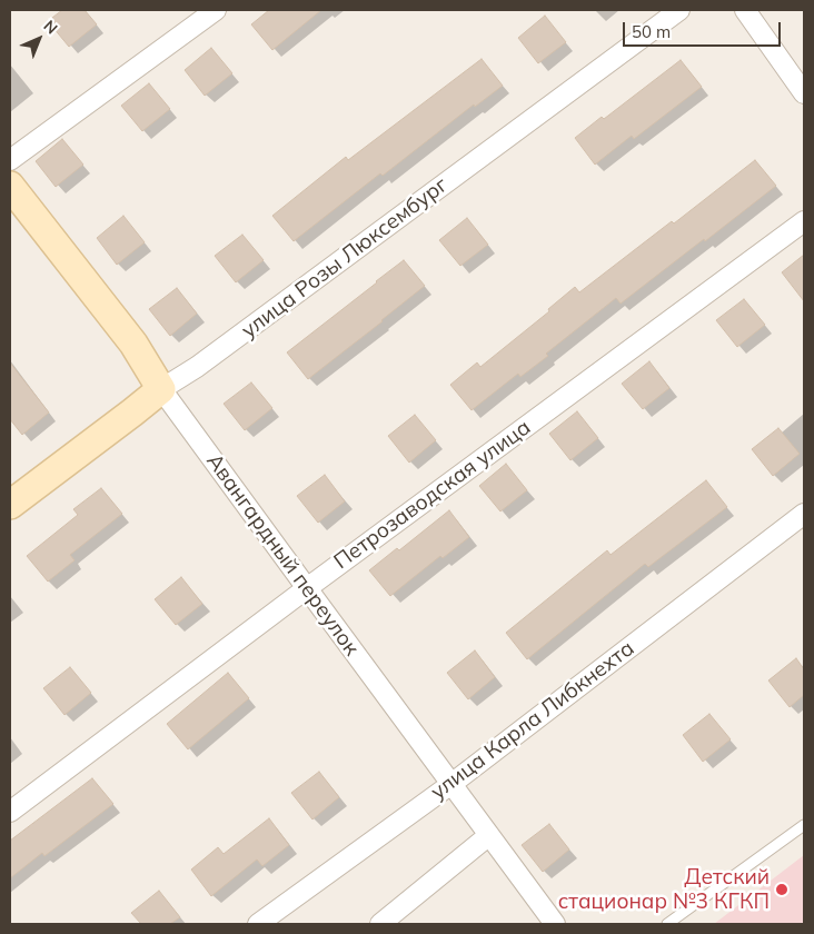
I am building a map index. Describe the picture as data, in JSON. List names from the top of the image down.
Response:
{
  "streets": {
    "main road": ["улица Розы Люксембург", "Авангардный переулок"],
    "street": ["Петрозаводская улица", "улица Карла Либкнехта"]
  },
  "crossings": [
    ["улица Розы Люксембург", "Авангардный переулок"],
    ["Петрозаводская улица", "Авангардный переулок"],
    ["Авангардный переулок", "улица Карла Либкнехта"]
  ],
  "places": ["Детский стационар №3 КГКП"],
  "scale_bar": "50 m",
  "north": "top right"
}
